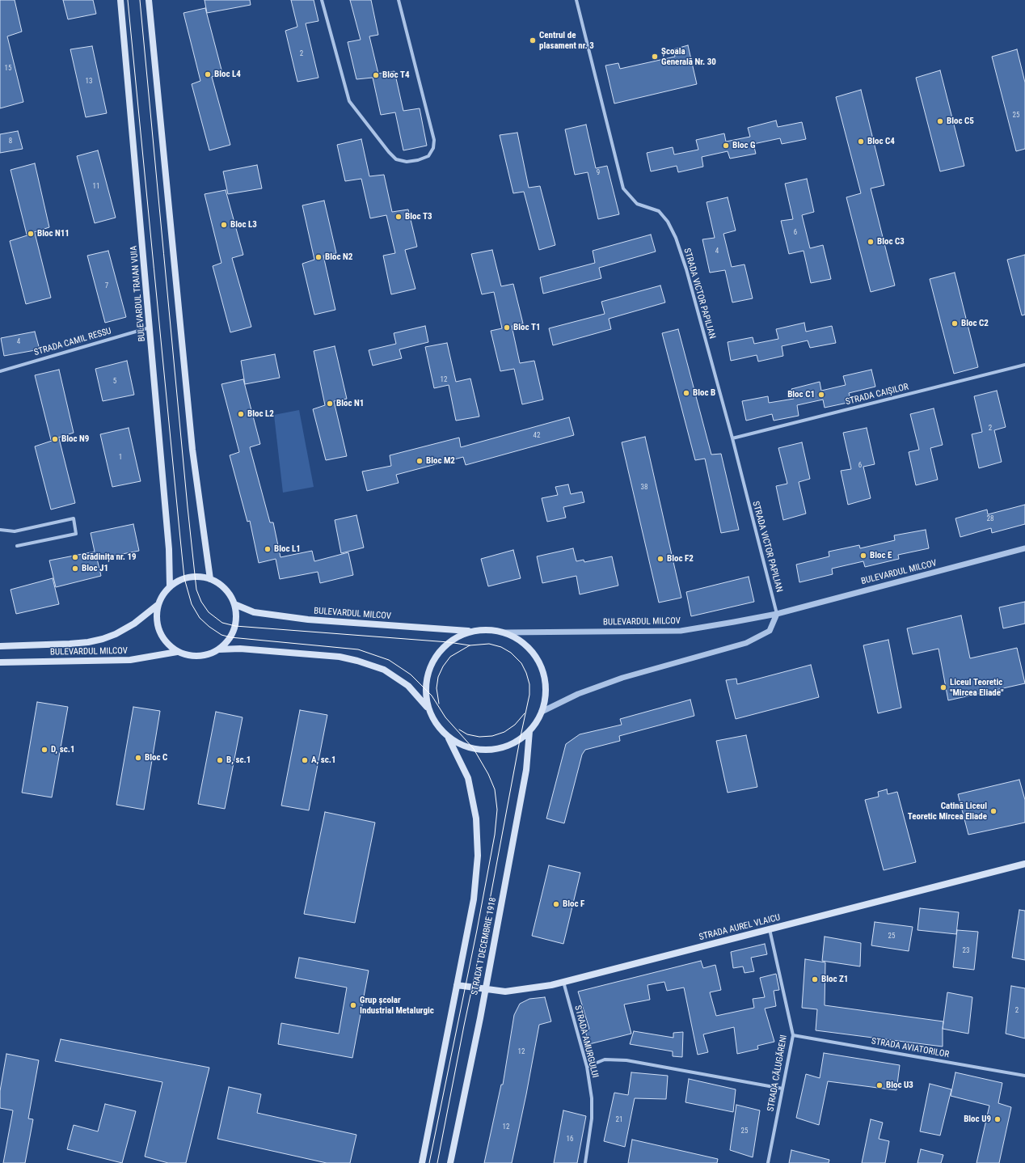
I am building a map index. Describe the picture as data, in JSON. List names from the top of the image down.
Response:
{
  "streets": {
    "main road": [
      "BULEVARDUL TRAIAN VUIA",
      "BULEVARDUL MILCOV",
      "STRADA AUREL VLAICU",
      "STRADA 1 DECEMBRIE 1918"
    ],
    "street": [
      "STRADA VICTOR PAPILIAN",
      "STRADA CAMIL RESSU",
      "STRADA CAIȘILOR",
      "STRADA AMURGULUI",
      "STRADA AVIATORILOR",
      "STRADA CĂLUGĂRENI"
    ]
  },
  "crossings": [
    ["BULEVARDUL TRAIAN VUIA", "STRADA CAMIL RESSU"],
    ["BULEVARDUL TRAIAN VUIA", "BULEVARDUL MILCOV"],
    ["STRADA VICTOR PAPILIAN", "STRADA CAIȘILOR"],
    ["STRADA VICTOR PAPILIAN", "BULEVARDUL MILCOV"],
    ["STRADA AUREL VLAICU", "STRADA 1 DECEMBRIE 1918"],
    ["STRADA AUREL VLAICU", "STRADA AMURGULUI"],
    ["STRADA AUREL VLAICU", "STRADA CĂLUGĂRENI"],
    ["STRADA AVIATORILOR", "STRADA CĂLUGĂRENI"]
  ],
  "places": [
    "Centrul de plasament nr. 3",
    "Școala Generală Nr. 30",
    "Bloc L4",
    "Bloc T4",
    "Bloc C5",
    "Bloc C4",
    "Bloc G",
    "Bloc T3",
    "Bloc L3",
    "Bloc N11",
    "Bloc C3",
    "Bloc N2",
    "Bloc C2",
    "Bloc T1",
    "Bloc B",
    "Bloc C1",
    "Bloc N1",
    "Bloc L2",
    "Bloc N9",
    "Bloc M2",
    "Bloc L1",
    "Bloc E",
    "Grădinița nr. 19",
    "Bloc F2",
    "Bloc J1",
    "Liceul Teoretic \"Mircea Eliade\"",
    "D, sc.1",
    "Bloc C",
    "B, sc.1",
    "A, sc.1",
    "Catină Liceul Teoretic Mircea Eliade",
    "Bloc F",
    "Bloc Z1",
    "Grup școlar Industrial Metalurgic",
    "Bloc U3",
    "Bloc U9"
  ],
  "house_numbers": [
    "2",
    "15",
    "13",
    "25",
    "8",
    "9",
    "11",
    "6",
    "4",
    "7",
    "4",
    "12",
    "5",
    "2",
    "42",
    "1",
    "6",
    "38",
    "28",
    "25",
    "23",
    "2",
    "12",
    "21",
    "12",
    "25",
    "16"
  ]
}
